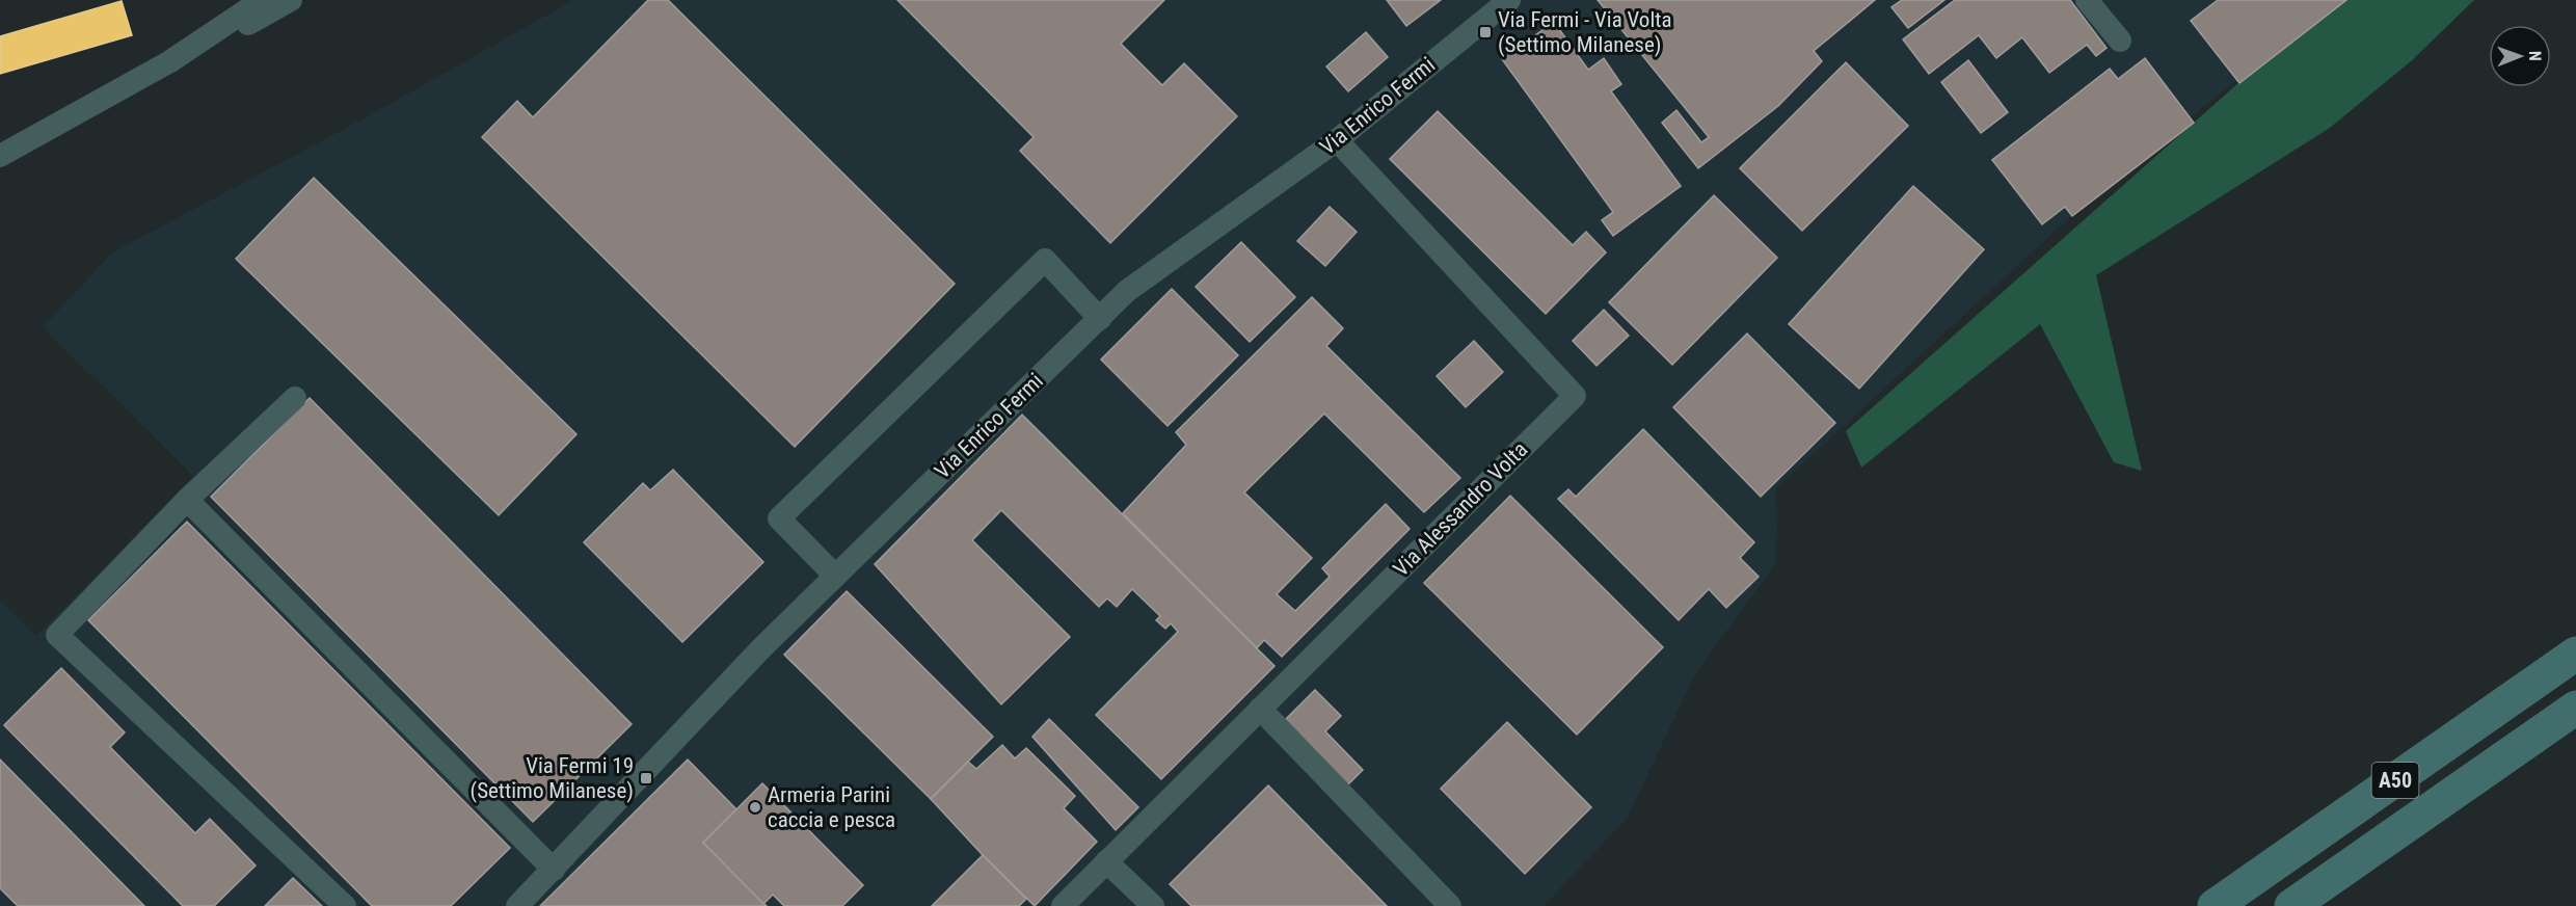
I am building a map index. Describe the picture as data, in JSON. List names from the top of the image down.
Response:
{
  "streets": {
    "highway": ["A50"],
    "street": ["Via Enrico Fermi", "Via Alessandro Volta"]
  },
  "crossings": [
    ["Via Enrico Fermi", "Via Alessandro Volta"]
  ],
  "places": {
    "transit": ["Via Fermi - Via Volta (Settimo Milanese)", "Via Fermi 19 (Settimo Milanese)"],
    "other": ["Armeria Parini caccia e pesca"]
  },
  "north": "right"
}
